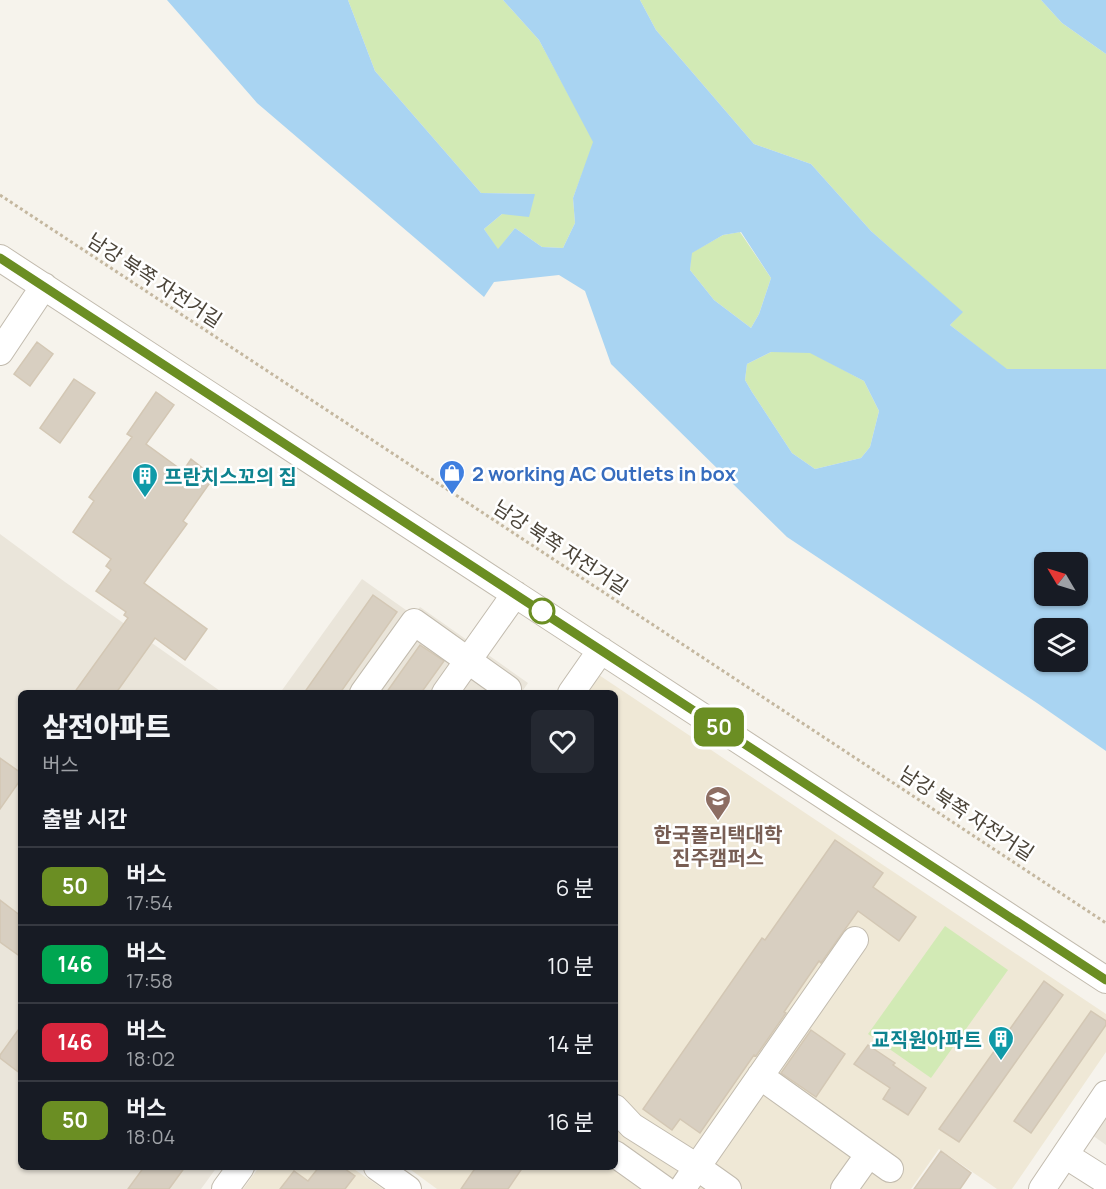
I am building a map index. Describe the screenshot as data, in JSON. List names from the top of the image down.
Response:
{
  "streets": {
    "path": ["남강 북쪽 자전거길"]
  },
  "places": {
    "shop": ["2 working AC Outlets in box"],
    "building": ["프란치스꼬의 집", "교직원아파트"],
    "school or university": ["한국폴리택대학 진주캠퍼스"]
  },
  "lines": ["bus line 50"],
  "north": "top left",
  "page": {
    "on_map": "50",
    "heading": [
      ["삼전아파트", "버스"],
      "출발 시간"
    ],
    "list": [
      {
        "mark": "50",
        "name": "버스",
        "note": "17:54",
        "value": "6 분"
      },
      {
        "mark": "146",
        "name": "버스",
        "note": "17:58",
        "value": "10 분"
      },
      {
        "mark": "146",
        "name": "버스",
        "note": "18:02",
        "value": "14 분"
      },
      {
        "mark": "50",
        "name": "버스",
        "note": "18:04",
        "value": "16 분"
      }
    ]
  }
}
